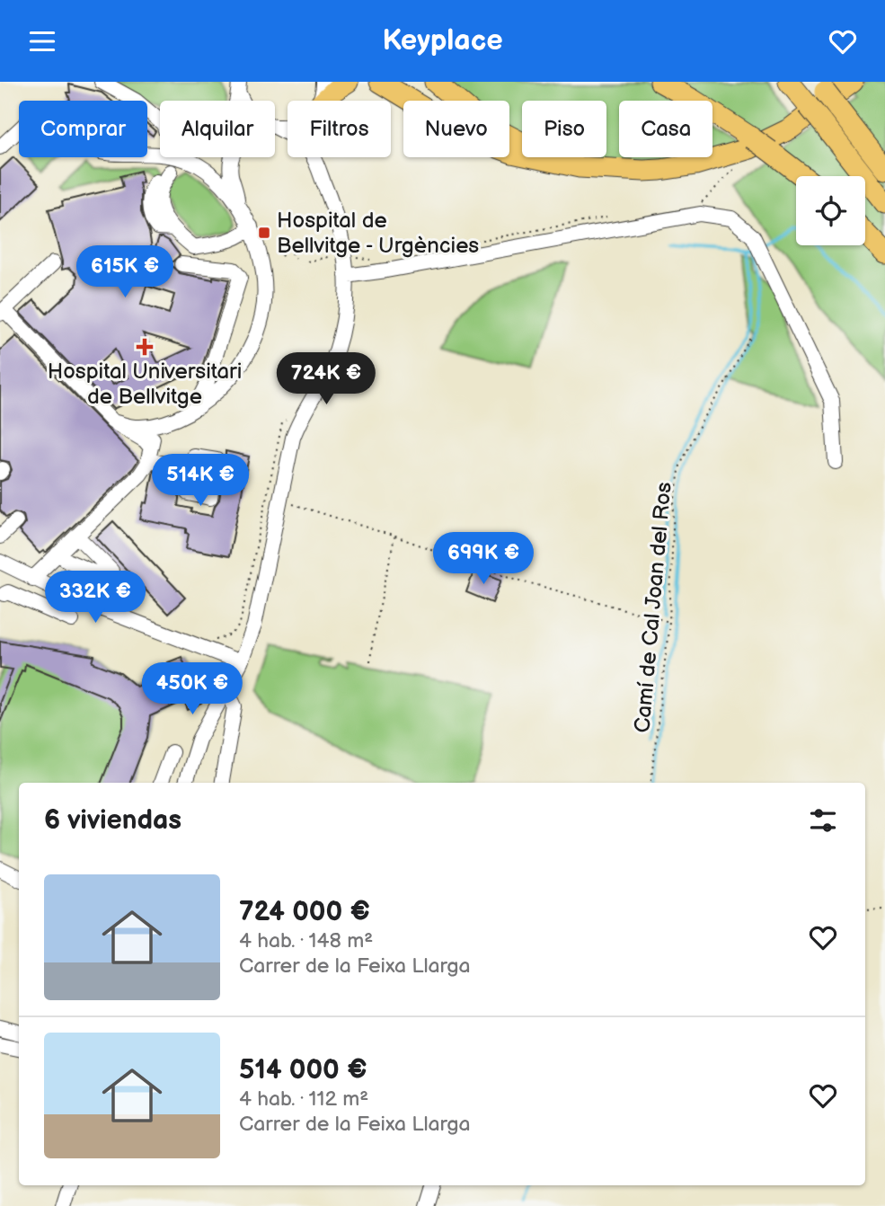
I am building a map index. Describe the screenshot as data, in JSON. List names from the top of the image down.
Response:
{
  "streets": {
    "path": ["Camí de Cal Joan del Ros"]
  },
  "places": {
    "transit": ["Hospital de Bellvitge - Urgències"],
    "health": ["Hospital Universitari de Bellvitge"]
  },
  "page": {
    "header": "Keyplace",
    "chip": [
      "Comprar",
      "Alquilar",
      "Filtros",
      "Nuevo",
      "Piso",
      "Casa"
    ],
    "price": [
      "615K €",
      "724K €",
      "514K €",
      "699K €",
      "332K €",
      "450K €"
    ],
    "heading": "6 viviendas",
    "list": [
      {
        "name": "724 000 €",
        "note": "4 hab. · 148 m² · Carrer de la Feixa Llarga"
      },
      {
        "name": "514 000 €",
        "note": "4 hab. · 112 m² · Carrer de la Feixa Llarga"
      }
    ]
  }
}
